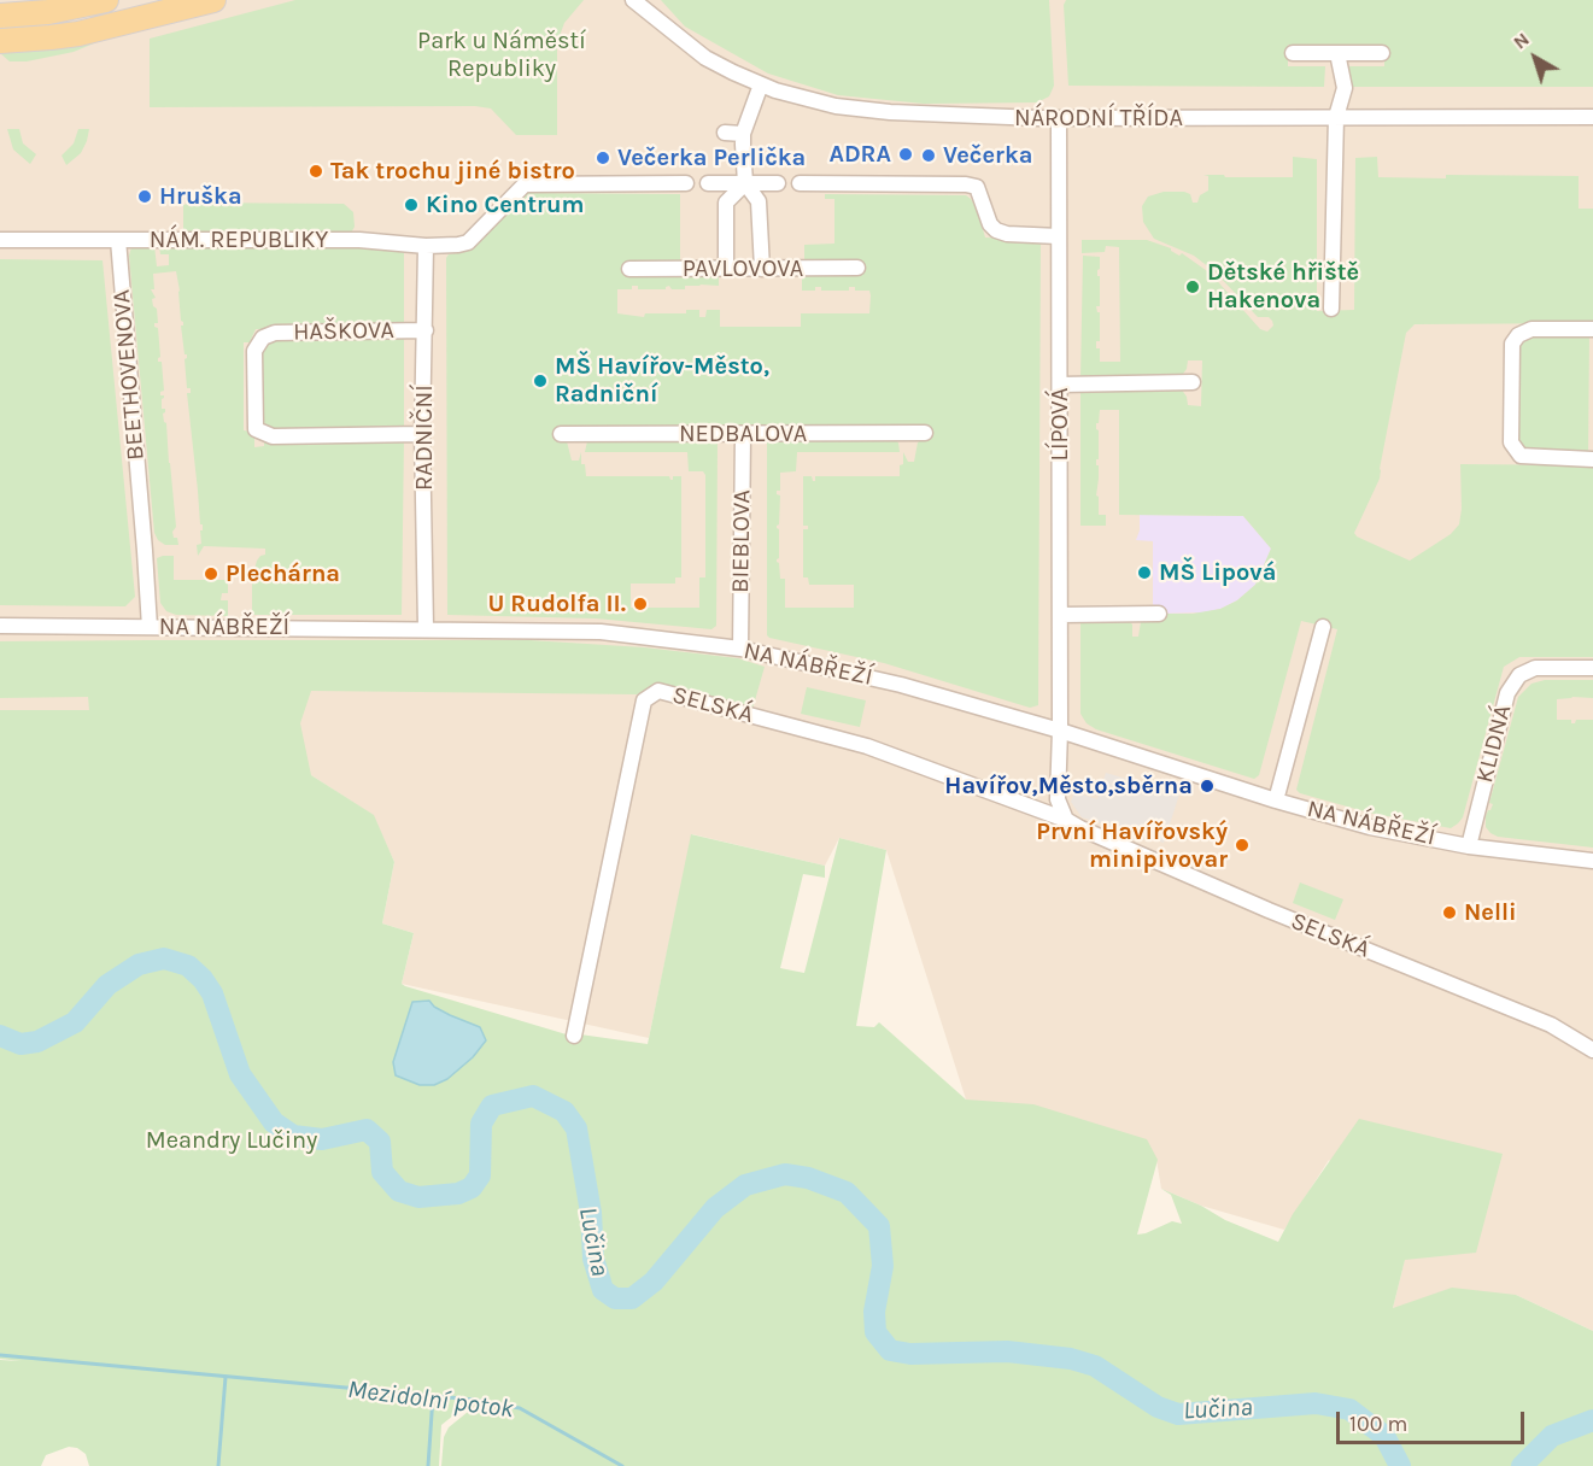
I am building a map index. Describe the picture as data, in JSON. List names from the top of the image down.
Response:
{
  "streets": {
    "street": [
      "NÁRODNÍ TŘÍDA",
      "NÁM. REPUBLIKY",
      "PAVLOVOVA",
      "HAŠKOVA",
      "BEETHOVENOVA",
      "LÍPOVÁ",
      "NEDBALOVA",
      "RADNIČNÍ",
      "BIEBLOVA",
      "NA NÁBŘEŽÍ",
      "SELSKÁ",
      "KLIDNÁ"
    ]
  },
  "crossings": [
    ["NÁRODNÍ TŘÍDA", "LÍPOVÁ"],
    ["NÁM. REPUBLIKY", "BEETHOVENOVA"],
    ["NÁM. REPUBLIKY", "RADNIČNÍ"],
    ["HAŠKOVA", "RADNIČNÍ"],
    ["BEETHOVENOVA", "NA NÁBŘEŽÍ"],
    ["LÍPOVÁ", "NA NÁBŘEŽÍ"],
    ["NEDBALOVA", "BIEBLOVA"],
    ["RADNIČNÍ", "NA NÁBŘEŽÍ"],
    ["BIEBLOVA", "NA NÁBŘEŽÍ"],
    ["NA NÁBŘEŽÍ", "KLIDNÁ"]
  ],
  "water": ["Lučina", "Mezidolní potok"],
  "parks": ["Park u Náměstí Republiky", "Meandry Lučiny"],
  "places": [
    "ADRA",
    "Večerka",
    "Večerka Perlička",
    "Tak trochu jiné bistro",
    "Hruška",
    "Kino Centrum",
    "Dětské hřiště Hakenova",
    "MŠ Havířov-Město, Radniční",
    "MŠ Lipová",
    "Plechárna",
    "U Rudolfa II.",
    "Havířov,Město,sběrna",
    "První Havířovský minipivovar",
    "Nelli"
  ],
  "scale_bar": "100 m",
  "north": "top left"
}
